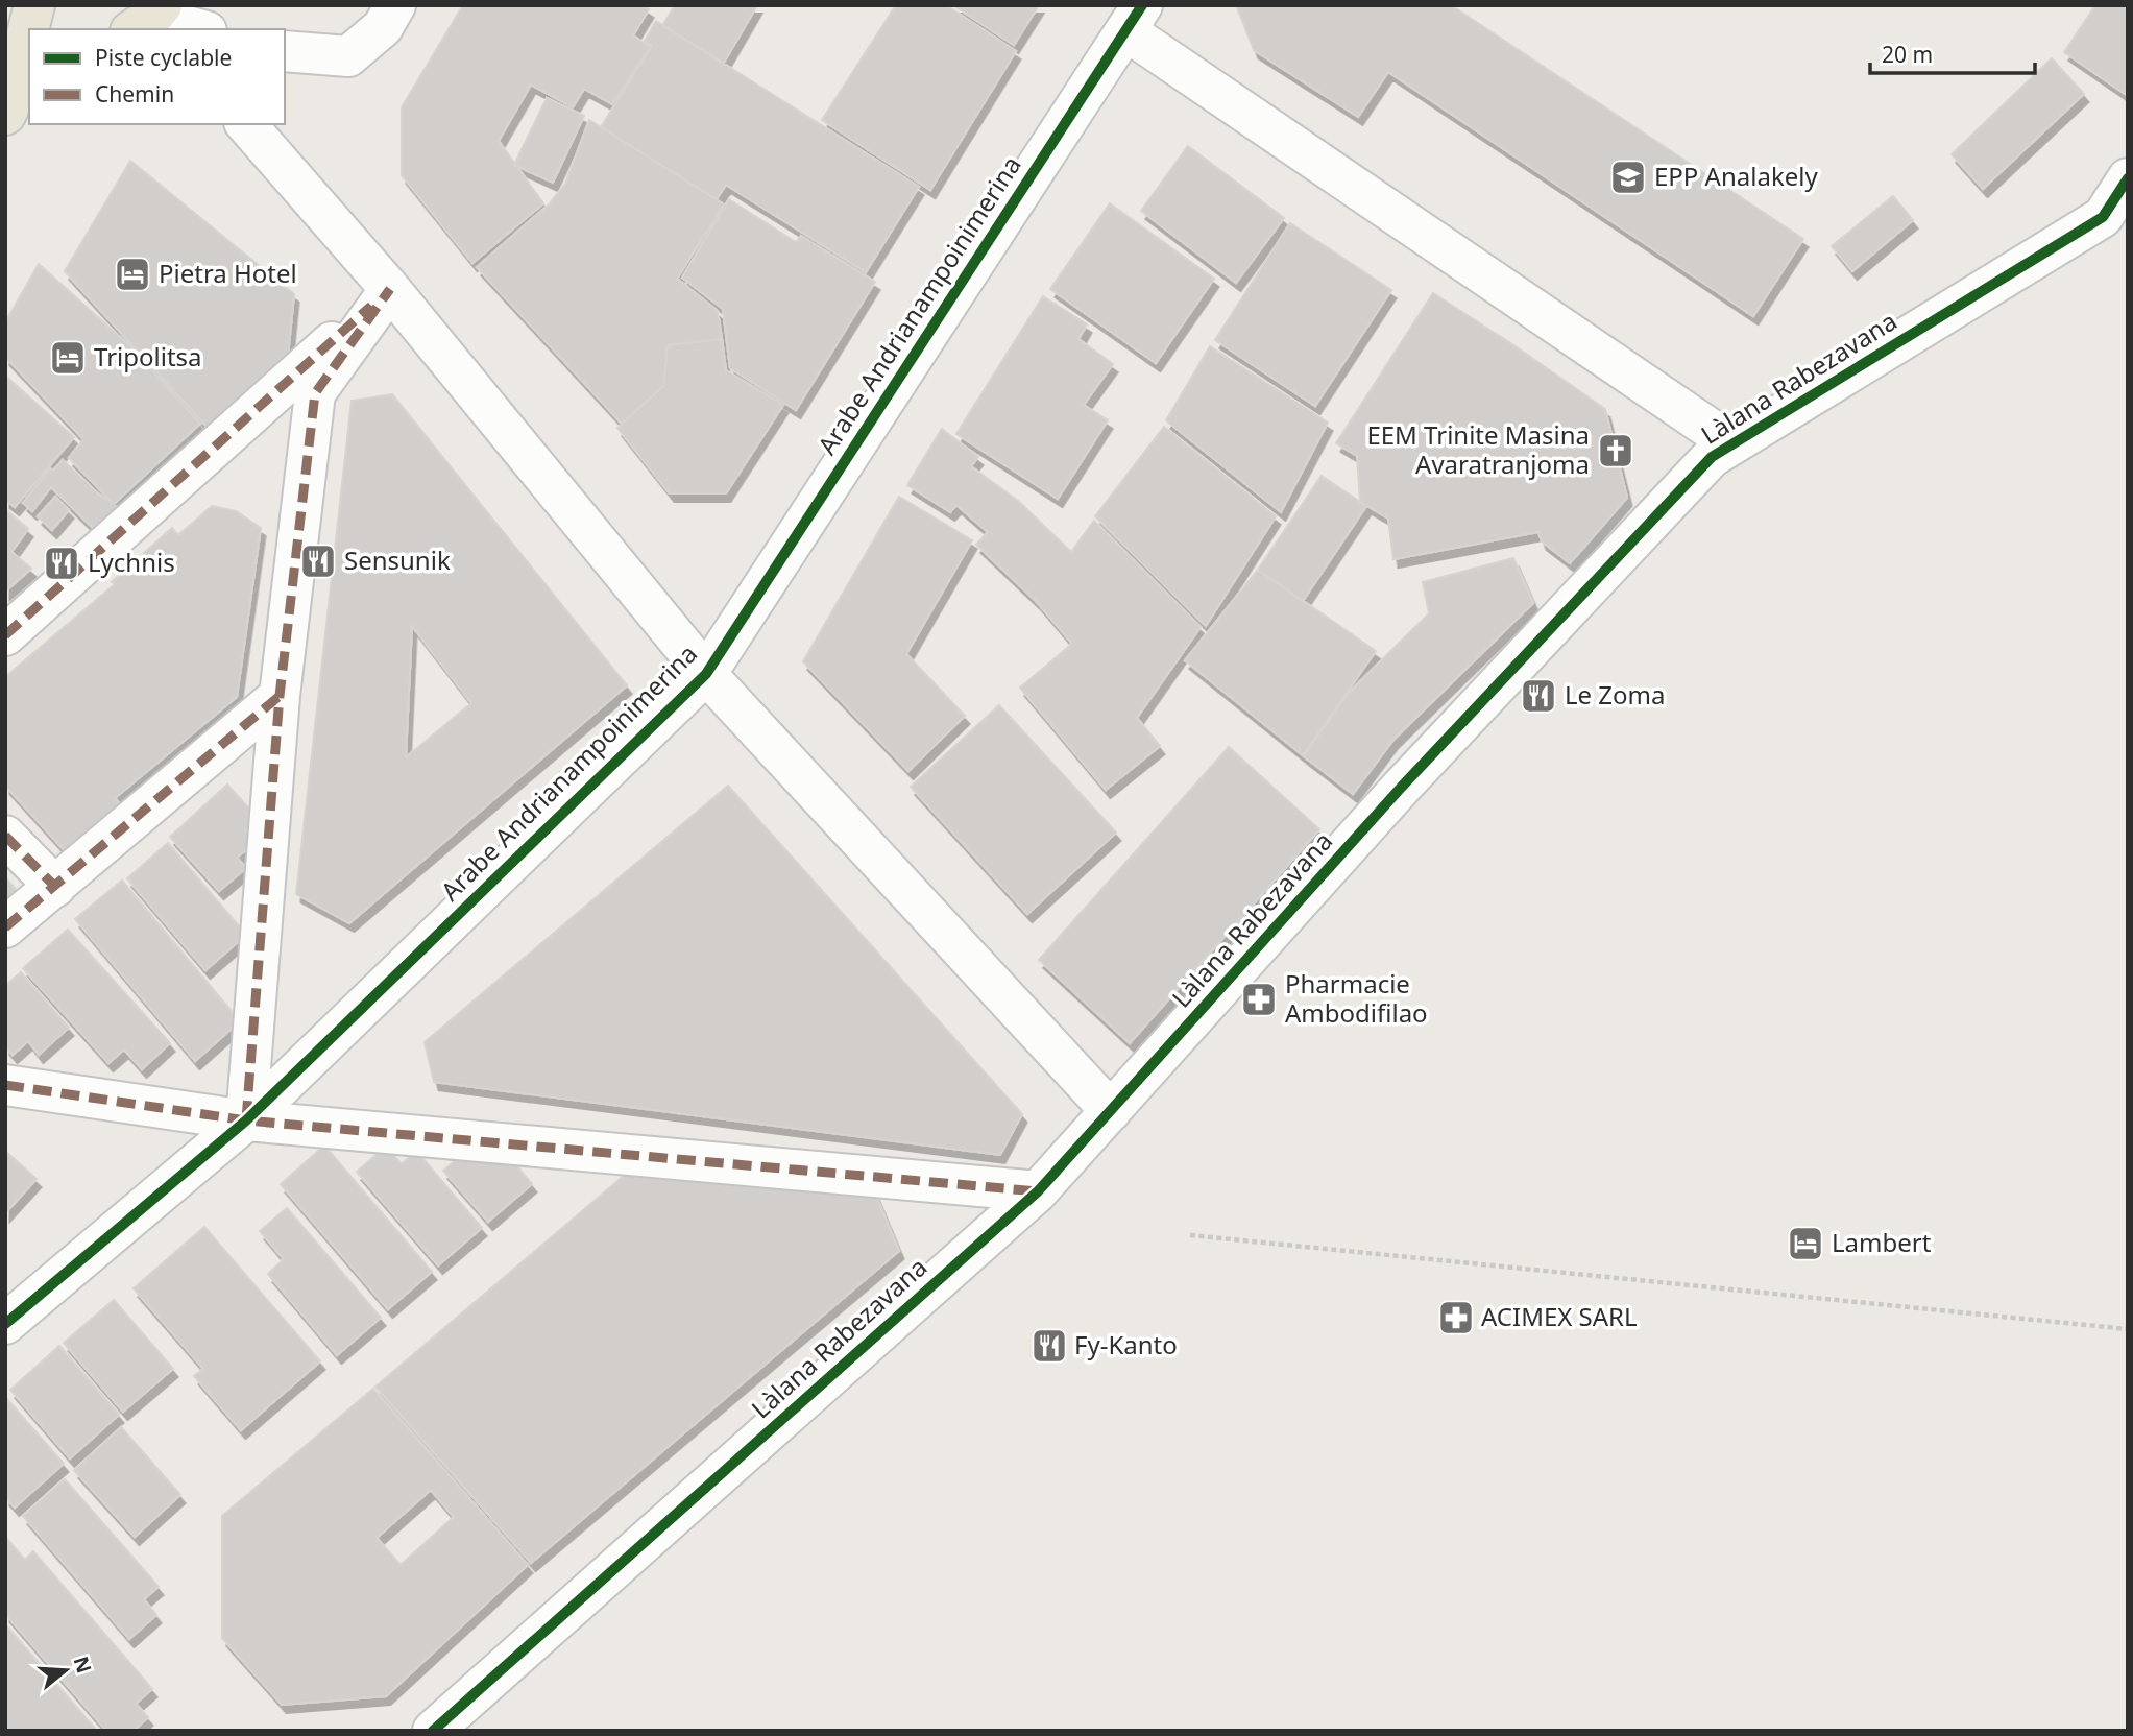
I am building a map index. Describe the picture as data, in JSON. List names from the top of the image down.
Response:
{
  "streets": {
    "street": ["Arabe Andrianampoinimerina", "Làlana Rabezavana"]
  },
  "places": {
    "school or university": ["EPP Analakely"],
    "hotel": ["Pietra Hotel", "Tripolitsa", "Lambert"],
    "church": ["EEM Trinite Masina Avaratranjoma"],
    "restaurant": [
      "Sensunik",
      "Lychnis",
      "Le Zoma",
      "Fy-Kanto"
    ],
    "pharmacy": ["Pharmacie Ambodifilao", "ACIMEX SARL"]
  },
  "legend": ["Piste cyclable", "Chemin"],
  "scale_bar": "20 m",
  "north": "right"
}
